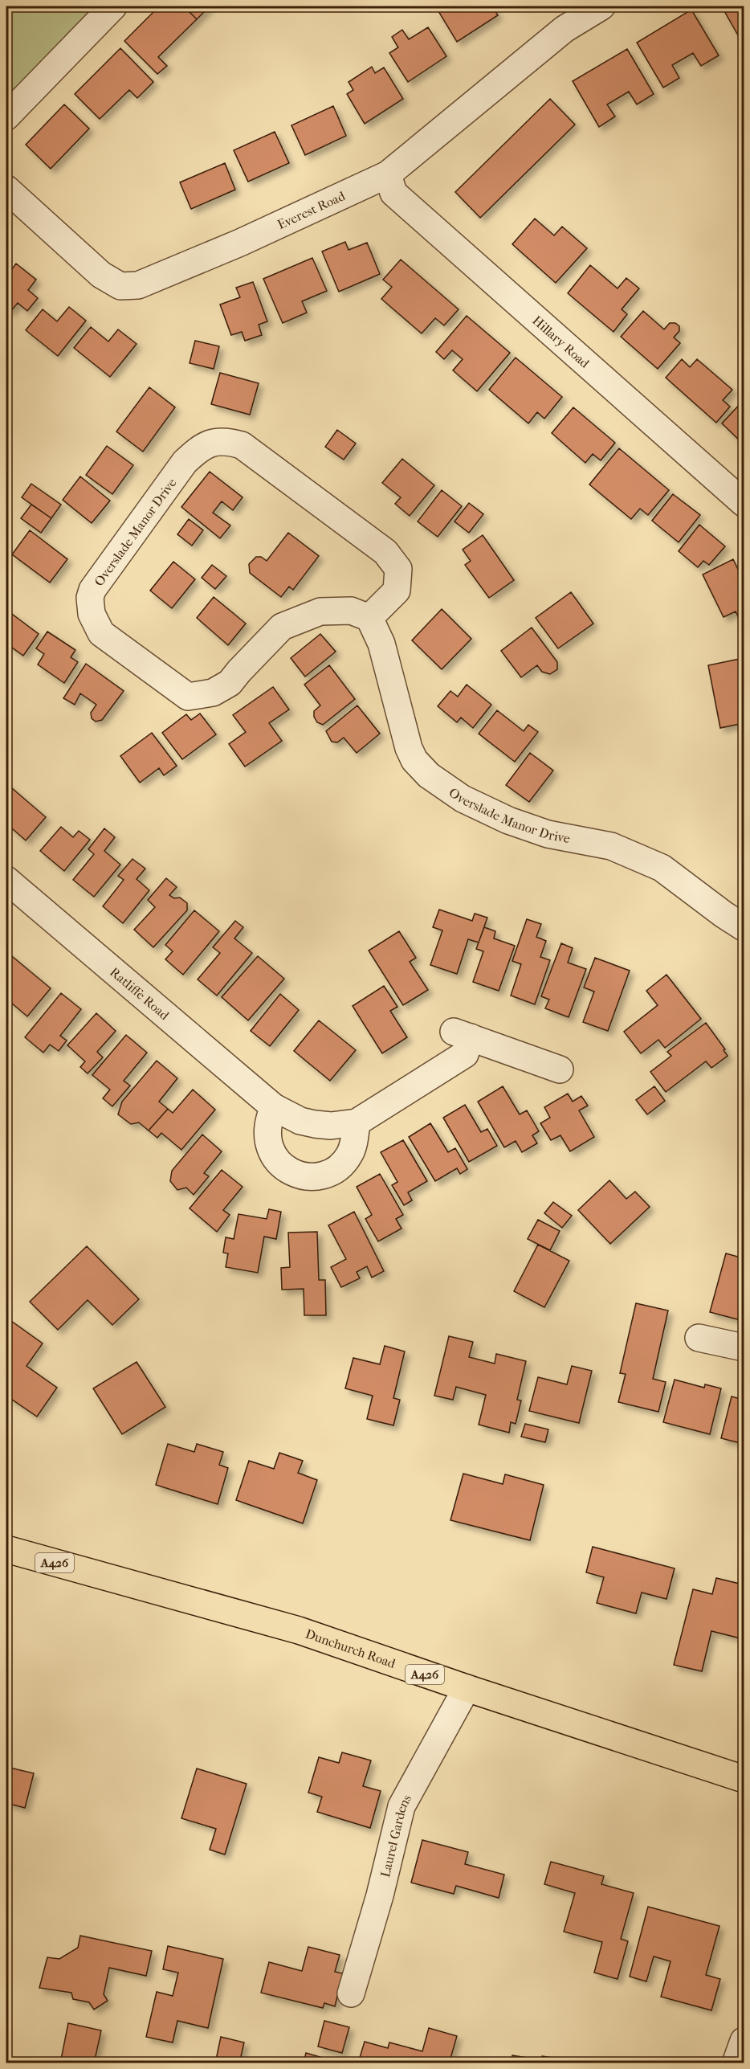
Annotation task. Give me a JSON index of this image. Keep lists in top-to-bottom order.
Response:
{
  "streets": {
    "highway": ["A426", "Dunchurch Road"],
    "street": [
      "Everest Road",
      "Hillary Road",
      "Overslade Manor Drive",
      "Ratliffe Road",
      "Laurel Gardens"
    ]
  },
  "crossings": [
    ["Everest Road", "Hillary Road"],
    ["Dunchurch Road", "Laurel Gardens"]
  ]
}
